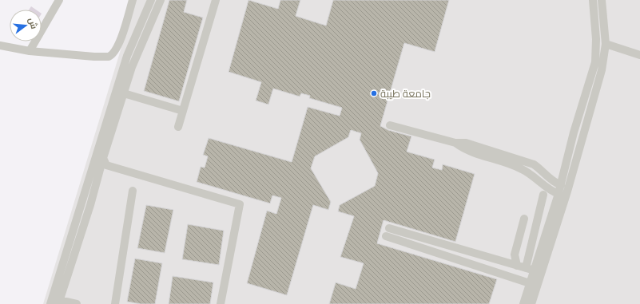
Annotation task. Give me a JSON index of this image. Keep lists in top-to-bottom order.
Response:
{
  "places": ["جامعة طيبة"],
  "north": "right"
}
